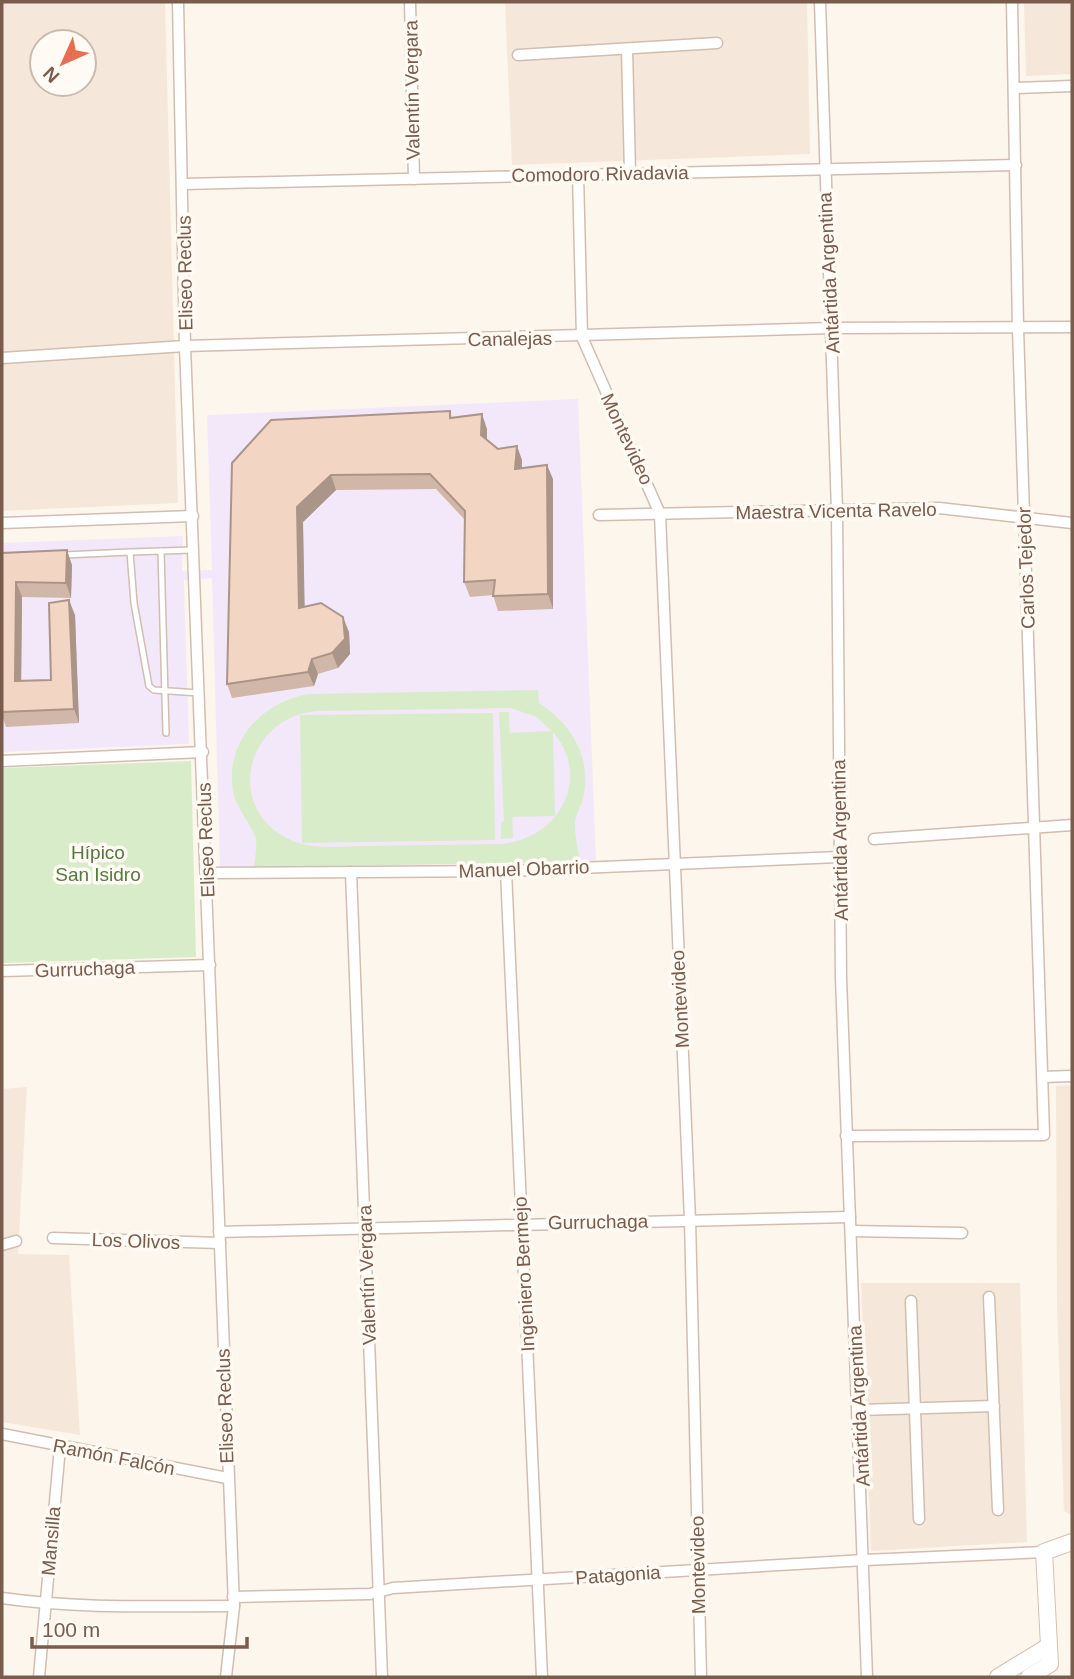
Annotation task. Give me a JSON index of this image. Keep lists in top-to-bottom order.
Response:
{
  "streets": {
    "street": [
      "Valentín Vergara",
      "Comodoro Rivadavia",
      "Eliseo Reclus",
      "Antártida Argentina",
      "Canalejas",
      "Montevideo",
      "Maestra Vicenta Ravelo",
      "Carlos Tejedor",
      "Manuel Obarrio",
      "Gurruchaga",
      "Los Olivos",
      "Ingeniero Bermejo",
      "Ramón Falcón",
      "Mansilla",
      "Patagonia"
    ]
  },
  "crossings": [
    ["Valentín Vergara", "Comodoro Rivadavia"],
    ["Valentín Vergara", "Manuel Obarrio"],
    ["Valentín Vergara", "Gurruchaga"],
    ["Valentín Vergara", "Patagonia"],
    ["Comodoro Rivadavia", "Eliseo Reclus"],
    ["Comodoro Rivadavia", "Antártida Argentina"],
    ["Comodoro Rivadavia", "Carlos Tejedor"],
    ["Eliseo Reclus", "Canalejas"],
    ["Eliseo Reclus", "Manuel Obarrio"],
    ["Eliseo Reclus", "Gurruchaga"],
    ["Eliseo Reclus", "Los Olivos"],
    ["Eliseo Reclus", "Ramón Falcón"],
    ["Eliseo Reclus", "Patagonia"],
    ["Antártida Argentina", "Canalejas"],
    ["Antártida Argentina", "Maestra Vicenta Ravelo"],
    ["Antártida Argentina", "Carlos Tejedor"],
    ["Antártida Argentina", "Manuel Obarrio"],
    ["Antártida Argentina", "Gurruchaga"],
    ["Antártida Argentina", "Patagonia"],
    ["Canalejas", "Montevideo"],
    ["Canalejas", "Carlos Tejedor"],
    ["Montevideo", "Maestra Vicenta Ravelo"],
    ["Montevideo", "Manuel Obarrio"],
    ["Montevideo", "Gurruchaga"],
    ["Montevideo", "Patagonia"],
    ["Maestra Vicenta Ravelo", "Carlos Tejedor"],
    ["Manuel Obarrio", "Ingeniero Bermejo"],
    ["Gurruchaga", "Los Olivos"],
    ["Gurruchaga", "Ingeniero Bermejo"],
    ["Ingeniero Bermejo", "Patagonia"],
    ["Ramón Falcón", "Mansilla"],
    ["Mansilla", "Patagonia"]
  ],
  "parks": ["Hípico San Isidro"],
  "scale_bar": "100 m",
  "north": "bottom left"
}
